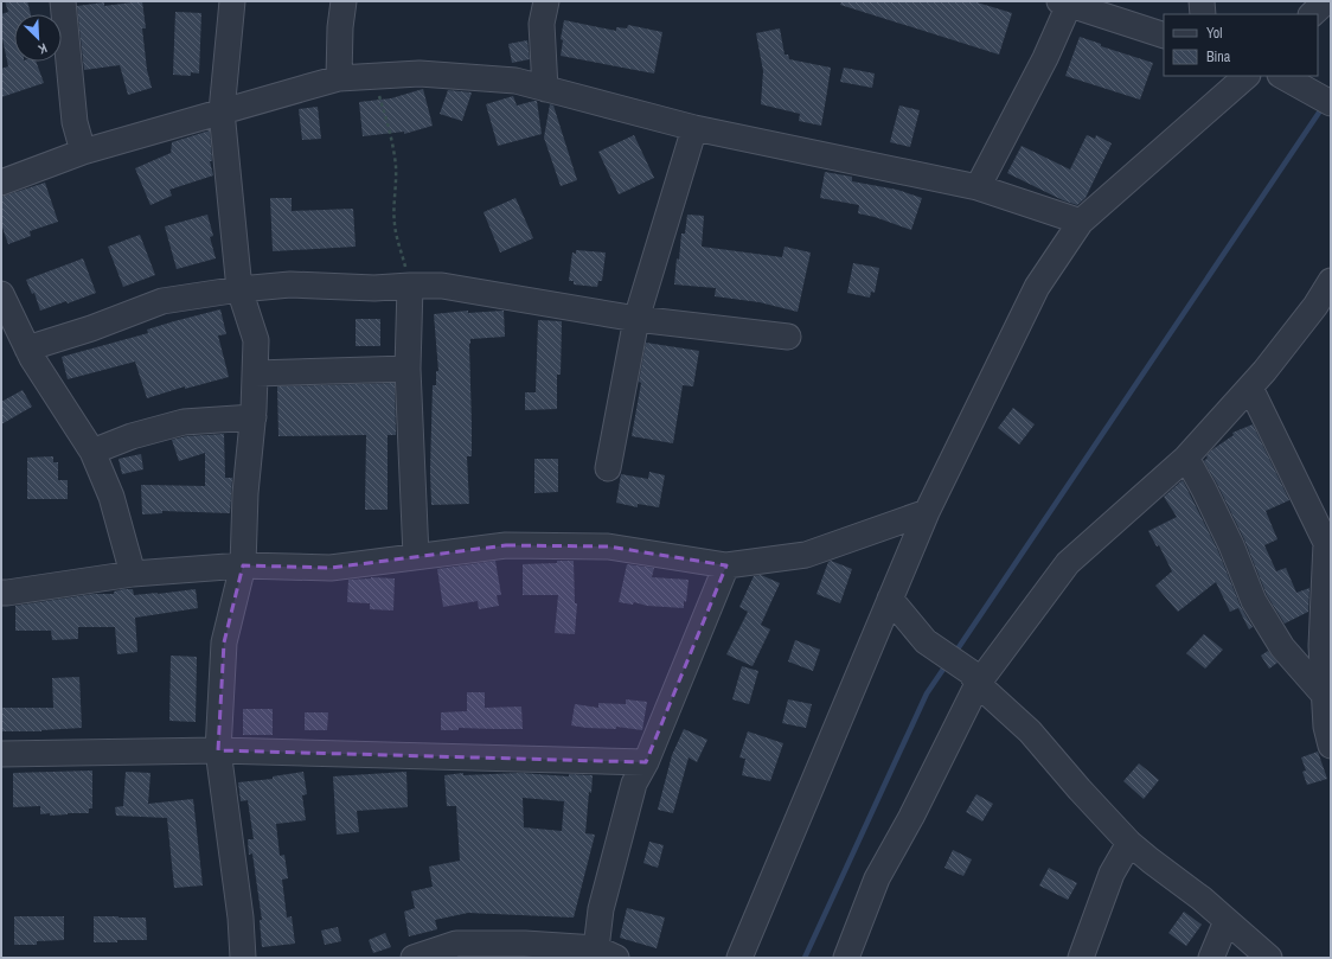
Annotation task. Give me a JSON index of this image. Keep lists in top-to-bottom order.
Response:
{
  "legend": ["Yol", "Bina"],
  "north": "bottom right"
}
